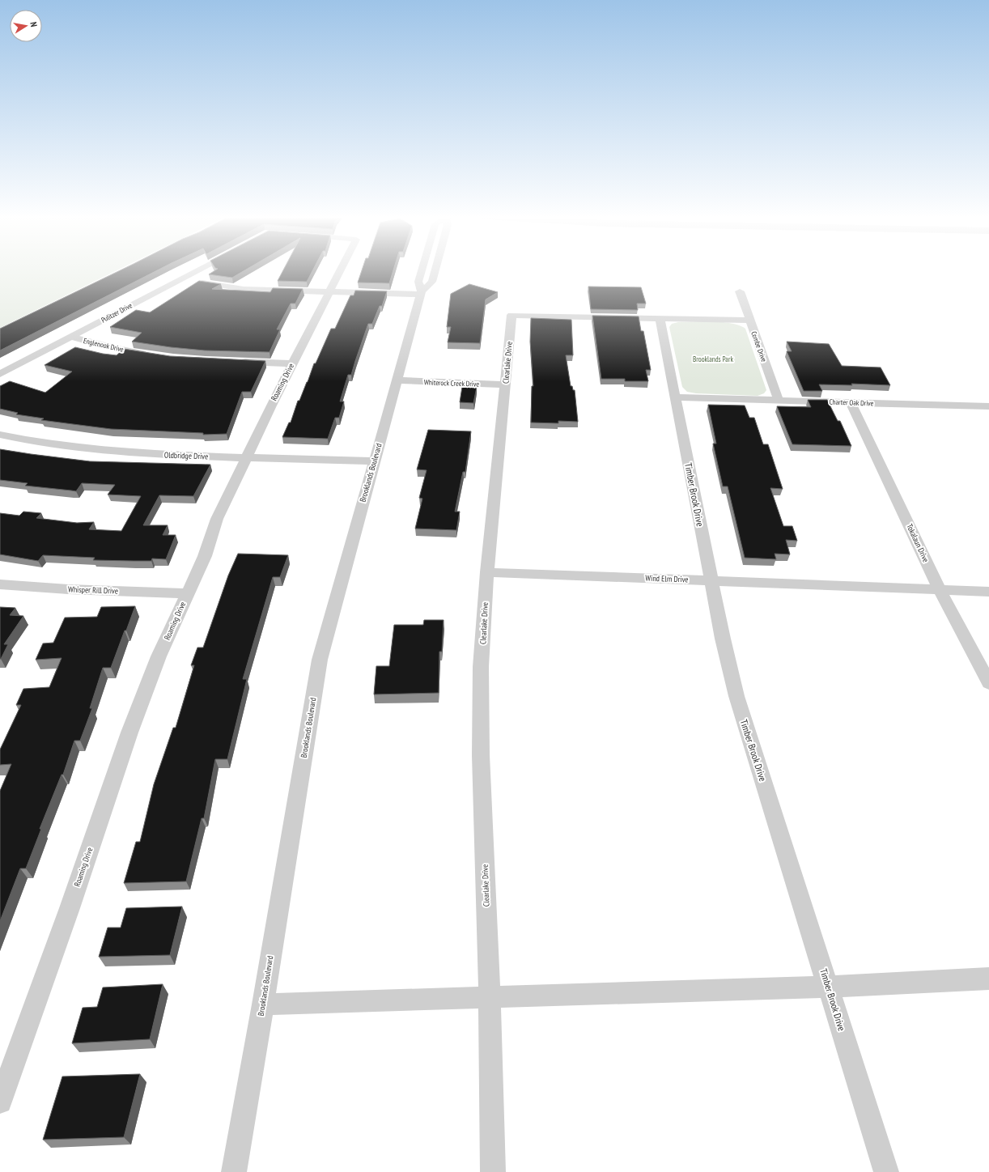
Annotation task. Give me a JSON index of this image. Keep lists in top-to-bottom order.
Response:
{
  "streets": {
    "street": [
      "Pulitzer Drive",
      "Englenook Drive",
      "Combe Drive",
      "Clearlake Drive",
      "Roaming Drive",
      "Whiterock Creek Drive",
      "Charter Oak Drive",
      "Oldbridge Drive",
      "Brooklands Boulevard",
      "Timber Brook Drive",
      "Tokalaun Drive",
      "Wind Elm Drive",
      "Whisper Rill Drive"
    ]
  },
  "crossings": [
    ["Pulitzer Drive", "Englenook Drive"],
    ["Combe Drive", "Clearlake Drive"],
    ["Combe Drive", "Charter Oak Drive"],
    ["Clearlake Drive", "Whiterock Creek Drive"],
    ["Clearlake Drive", "Timber Brook Drive"],
    ["Clearlake Drive", "Wind Elm Drive"],
    ["Roaming Drive", "Oldbridge Drive"],
    ["Roaming Drive", "Whisper Rill Drive"],
    ["Whiterock Creek Drive", "Brooklands Boulevard"],
    ["Charter Oak Drive", "Timber Brook Drive"],
    ["Charter Oak Drive", "Tokalaun Drive"],
    ["Oldbridge Drive", "Brooklands Boulevard"],
    ["Timber Brook Drive", "Wind Elm Drive"],
    ["Tokalaun Drive", "Wind Elm Drive"]
  ],
  "parks": ["Brooklands Park"],
  "north": "right"
}
